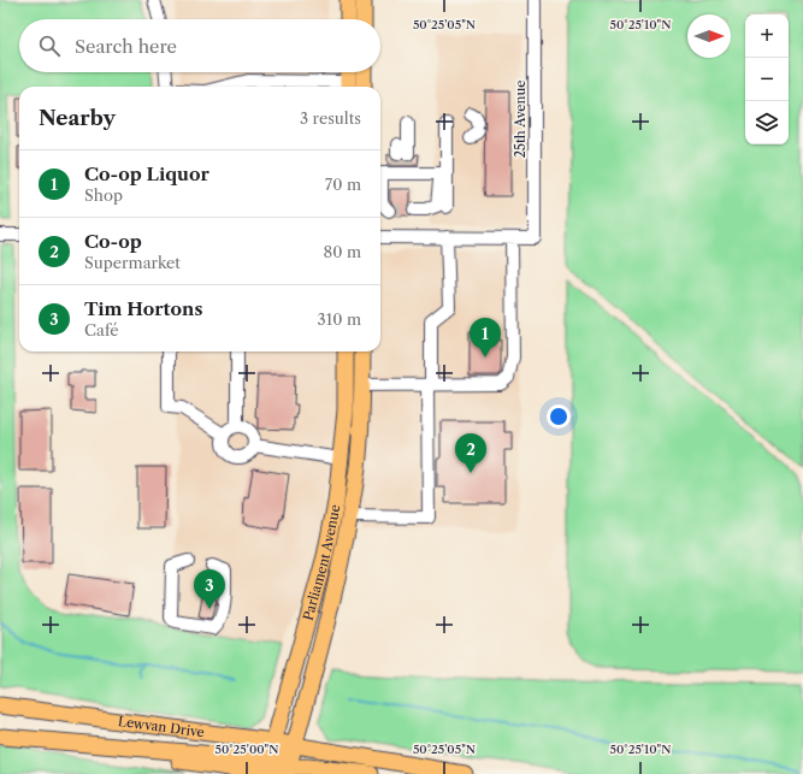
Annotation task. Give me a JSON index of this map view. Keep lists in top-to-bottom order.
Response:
{
  "streets": {
    "main road": ["Parliament Avenue", "Lewvan Drive"],
    "street": ["25th Avenue"]
  },
  "crossings": [
    ["Parliament Avenue", "Lewvan Drive"]
  ],
  "north": "right",
  "page": {
    "map_buttons": ["+", "−"],
    "search": "Search here",
    "heading": ["Nearby", "3 results"],
    "list": [
      {
        "mark": "1",
        "name": "Co-op Liquor",
        "note": "Shop",
        "value": "70 m"
      },
      {
        "mark": "2",
        "name": "Co-op",
        "note": "Supermarket",
        "value": "80 m"
      },
      {
        "mark": "3",
        "name": "Tim Hortons",
        "note": "Café",
        "value": "310 m"
      }
    ],
    "pins": ["1", "2", "3"]
  },
  "coordinates": ["50°25'05\"N", "50°25'10\"N", "50°25'00\"N"]
}
